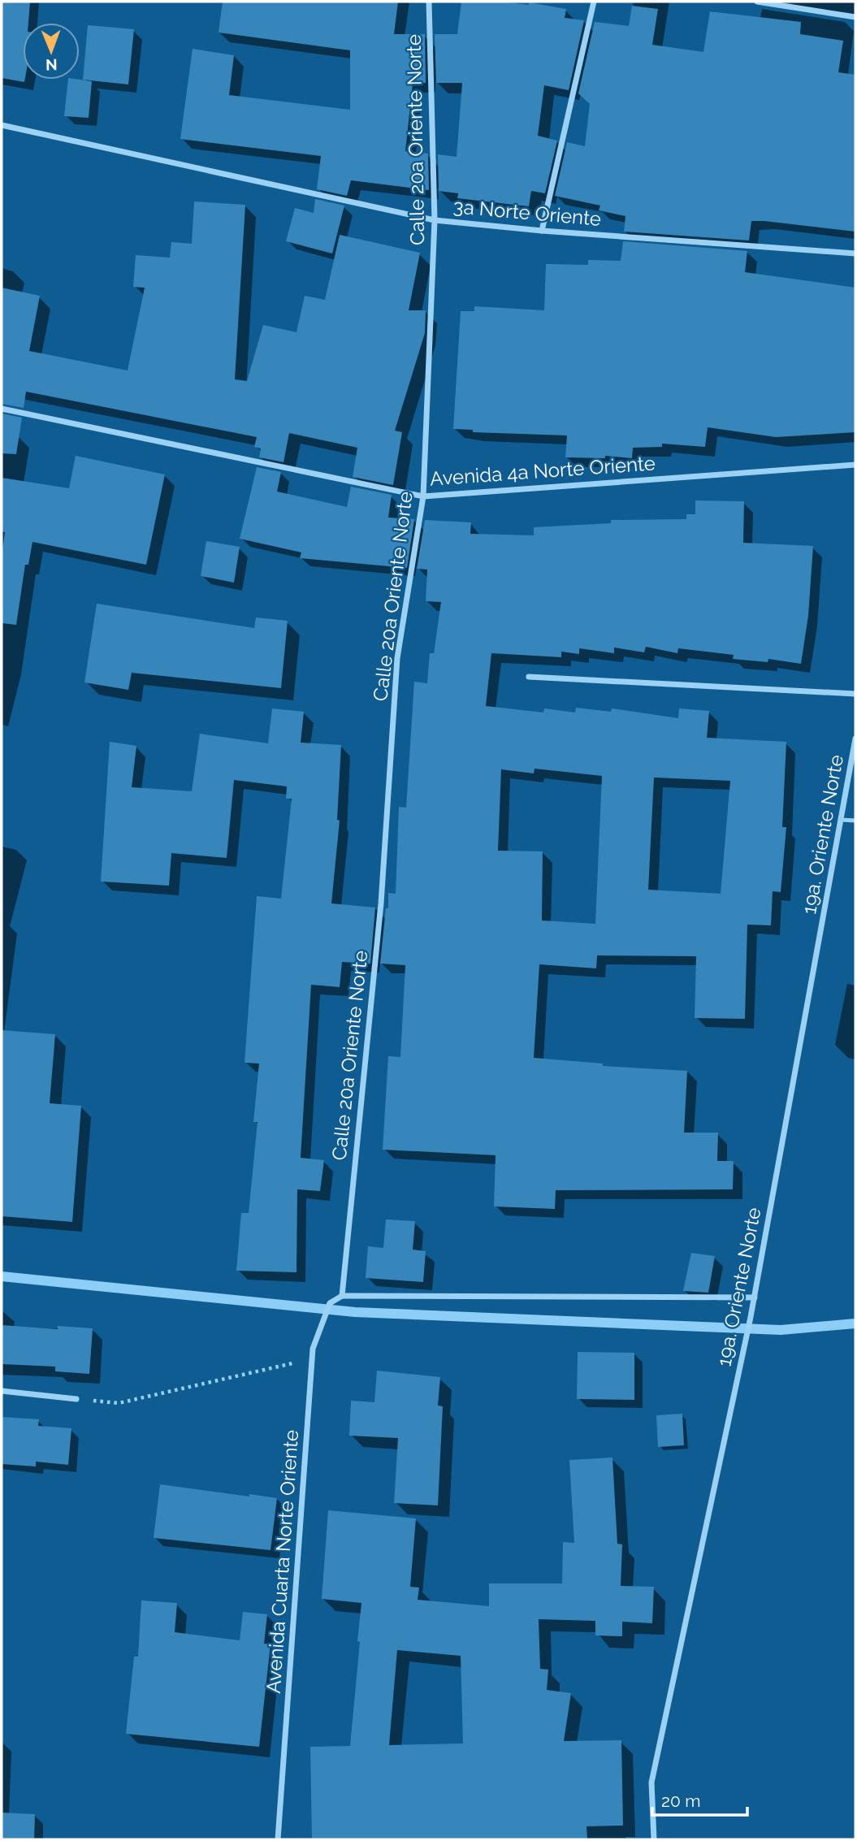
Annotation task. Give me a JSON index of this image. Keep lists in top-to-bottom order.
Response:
{
  "streets": {
    "street": [
      "Calle 20a Oriente Norte",
      "3a Norte Oriente",
      "Avenida 4a Norte Oriente",
      "19a. Oriente Norte",
      "Avenida Cuarta Norte Oriente"
    ]
  },
  "crossings": [
    ["Calle 20a Oriente Norte", "3a Norte Oriente"],
    ["Calle 20a Oriente Norte", "Avenida 4a Norte Oriente"],
    ["Calle 20a Oriente Norte", "Avenida Cuarta Norte Oriente"]
  ],
  "scale_bar": "20 m",
  "north": "bottom"
}
